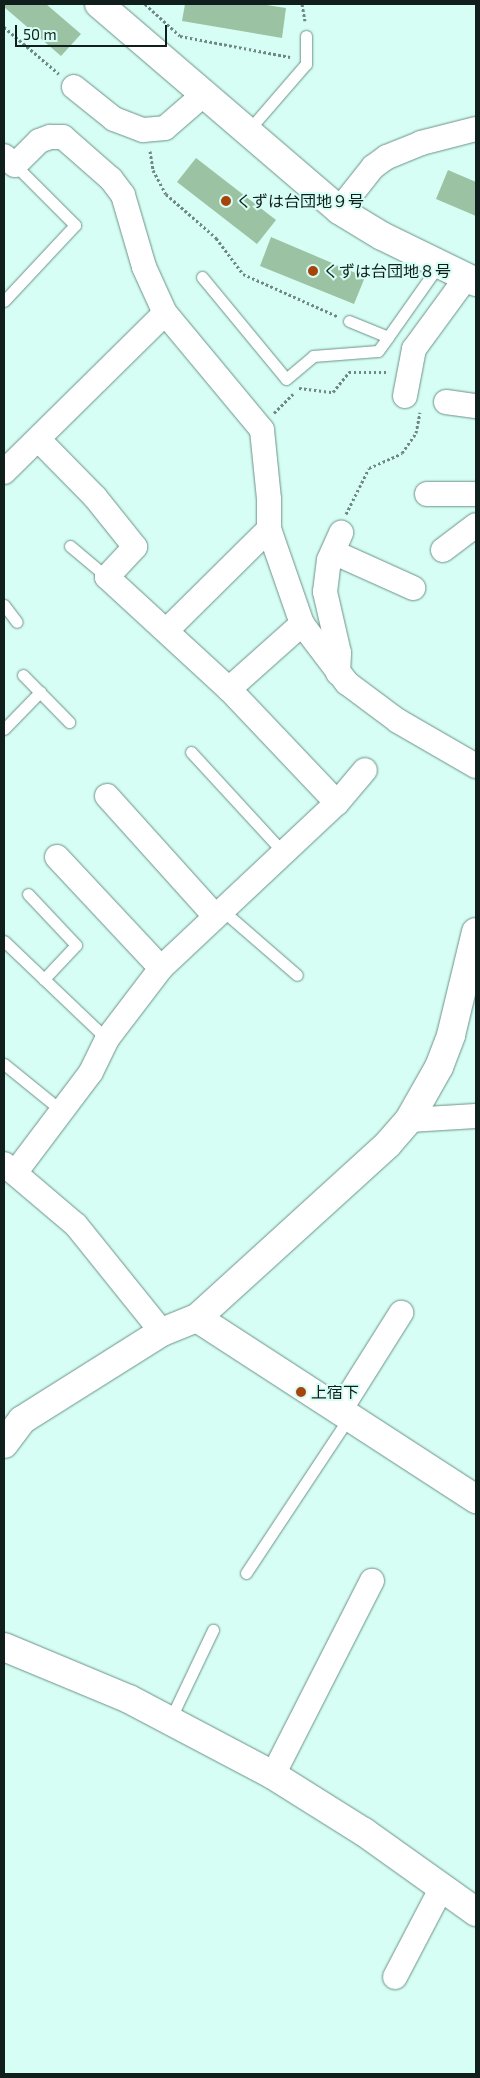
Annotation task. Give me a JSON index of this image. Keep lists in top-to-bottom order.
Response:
{
  "places": ["くずは台団地９号", "くずは台団地８号", "上宿下"],
  "scale_bar": "50 m"
}
